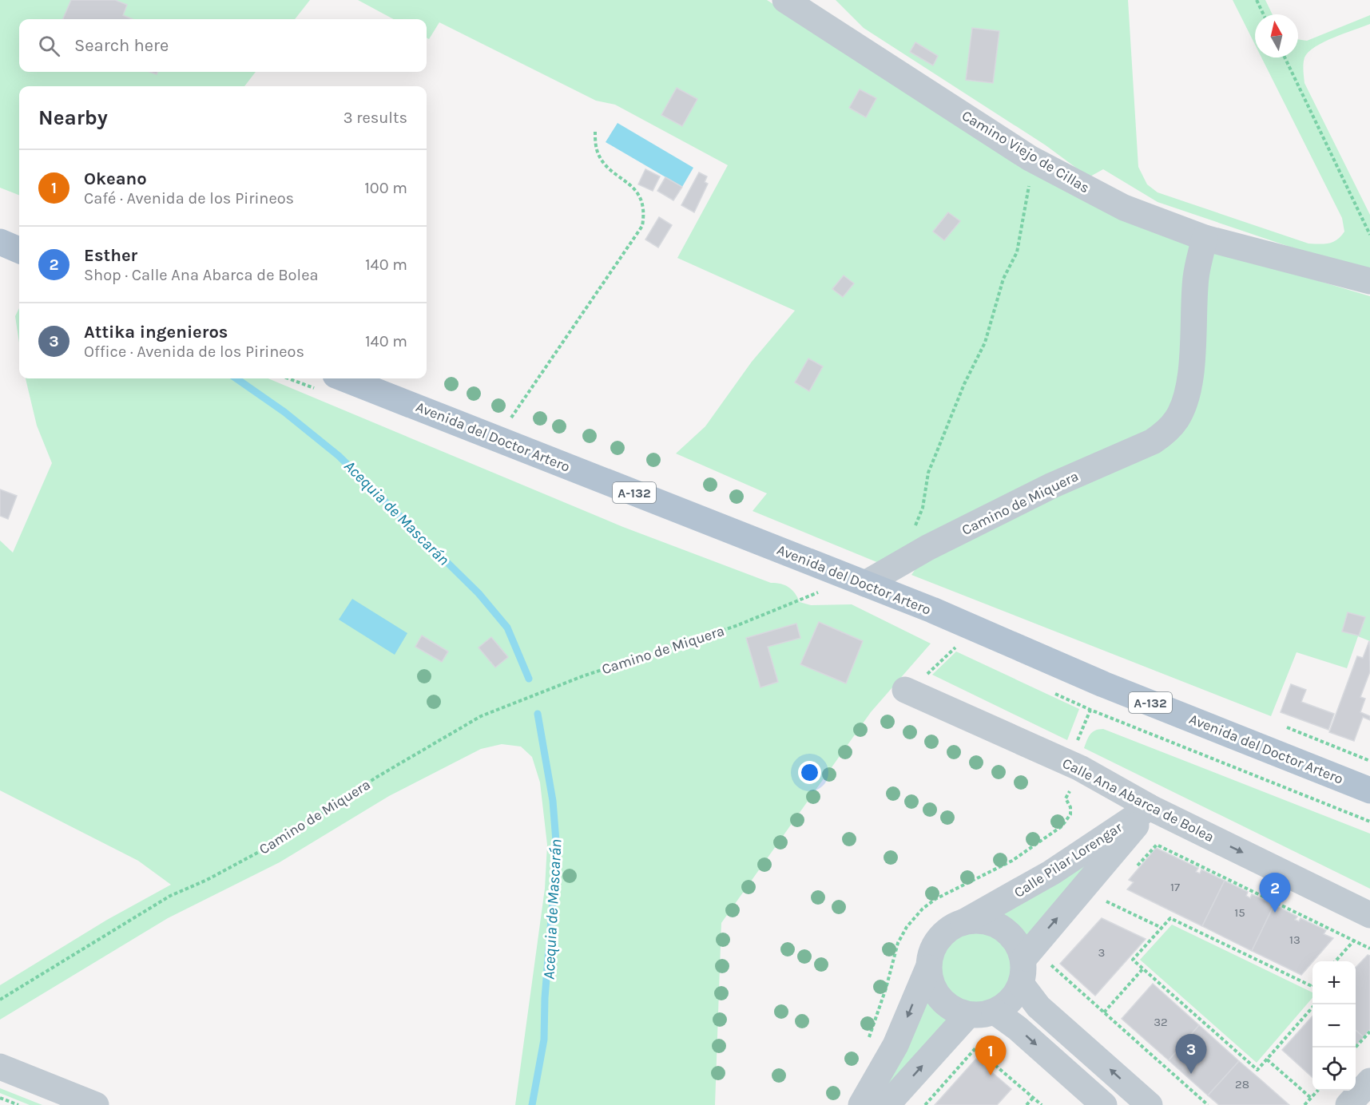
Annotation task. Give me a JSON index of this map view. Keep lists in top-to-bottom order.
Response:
{
  "streets": {
    "main road": ["Avenida del Doctor Artero", "A-132"],
    "street": [
      "Camino Viejo de Cillas",
      "Camino de Miquera",
      "Calle Ana Abarca de Bolea",
      "Calle Pilar Lorengar"
    ]
  },
  "crossings": [
    ["Camino Viejo de Cillas", "Camino de Miquera"],
    ["Avenida del Doctor Artero", "Camino de Miquera"],
    ["Calle Ana Abarca de Bolea", "Calle Pilar Lorengar"]
  ],
  "one_way": ["Calle Ana Abarca de Bolea"],
  "water": ["Acequia de Mascarán"],
  "house_numbers": [
    "17",
    "15",
    "13",
    "3",
    "32",
    "28"
  ],
  "north": "top",
  "page": {
    "search": "Search here",
    "heading": ["Nearby", "3 results"],
    "list": [
      {
        "mark": "1",
        "name": "Okeano",
        "note": "Café · Avenida de los Pirineos",
        "value": "100 m"
      },
      {
        "mark": "2",
        "name": "Esther",
        "note": "Shop · Calle Ana Abarca de Bolea",
        "value": "140 m"
      },
      {
        "mark": "3",
        "name": "Attika ingenieros",
        "note": "Office · Avenida de los Pirineos",
        "value": "140 m"
      }
    ],
    "pins": ["2", "3", "1"],
    "map_buttons": ["+", "−"]
  }
}
